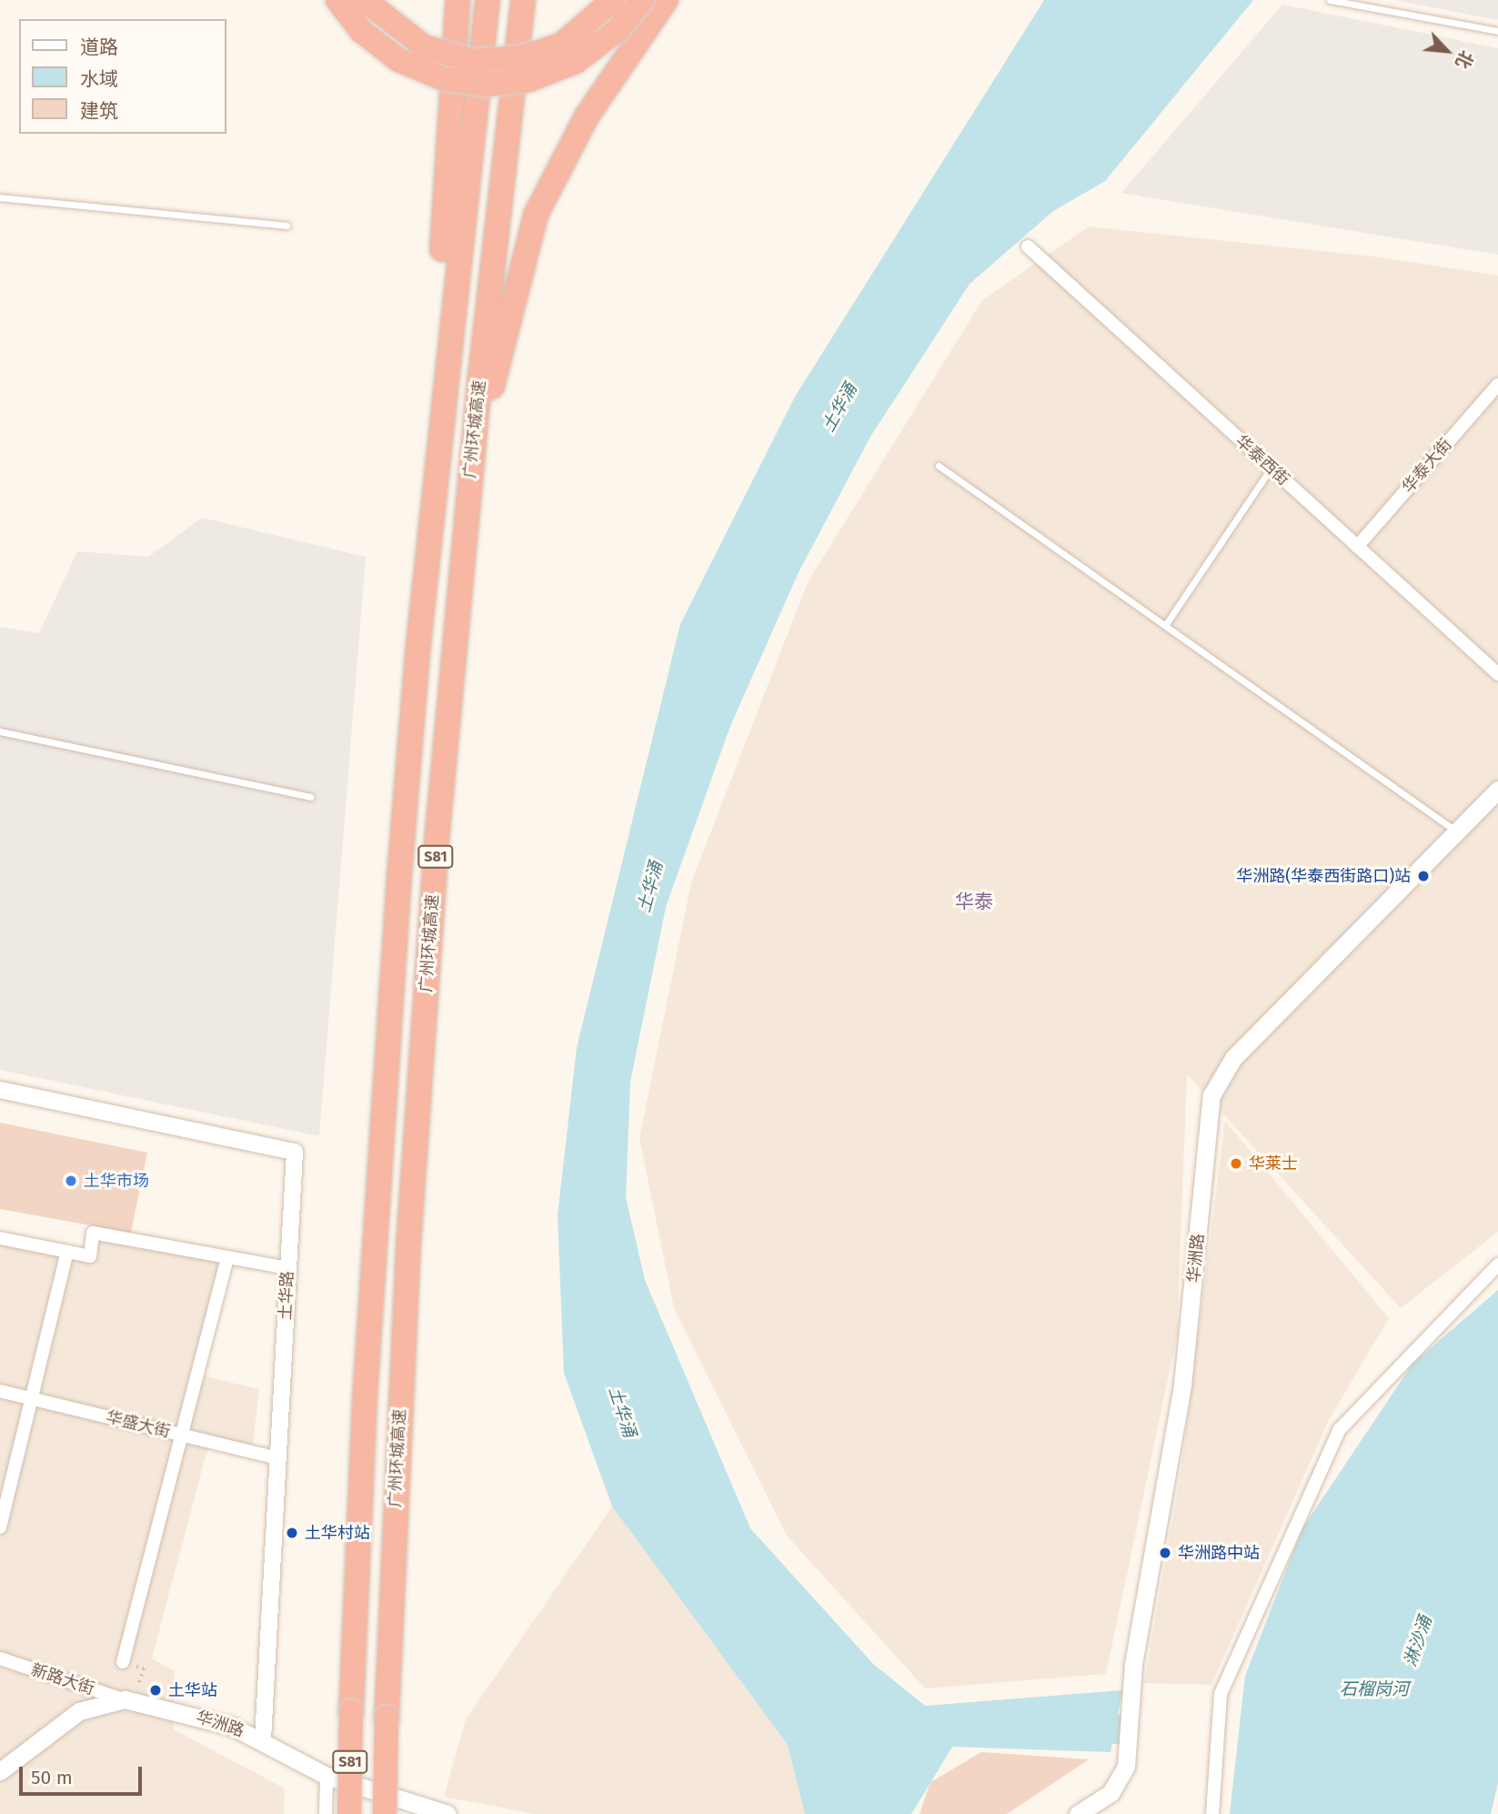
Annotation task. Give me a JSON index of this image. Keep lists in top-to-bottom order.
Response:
{
  "streets": {
    "highway": ["广州环城高速", "S81"],
    "main road": ["华洲路"],
    "street": [
      "华泰西街",
      "华泰大街",
      "土华路",
      "华盛大街",
      "新路大街"
    ]
  },
  "crossings": [
    ["华泰西街", "华泰大街"],
    ["华洲路", "土华路"],
    ["华洲路", "新路大街"],
    ["土华路", "华盛大街"]
  ],
  "districts": ["华泰"],
  "water": ["土华涌", "淋沙涌", "石榴岗河"],
  "places": [
    "华洲路(华泰西街路口)站",
    "华莱士",
    "土华市场",
    "土华村站",
    "华洲路中站",
    "土华站"
  ],
  "legend": ["道路", "水域", "建筑"],
  "scale_bar": "50 m",
  "north": "bottom right"
}
